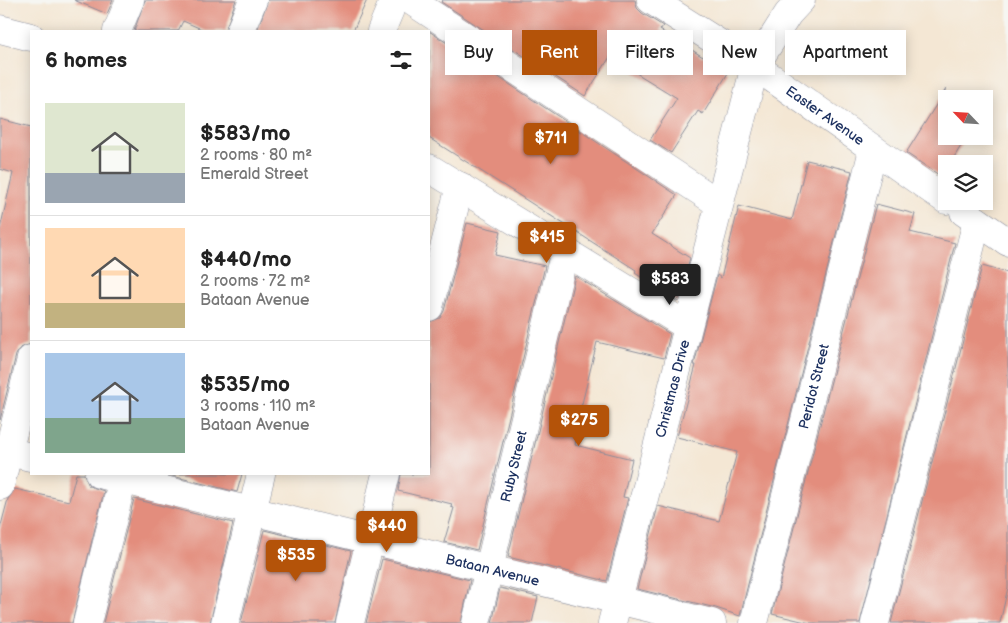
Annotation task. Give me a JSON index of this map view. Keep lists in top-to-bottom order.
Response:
{
  "streets": {
    "street": [
      "Easter Avenue",
      "Peridot Street",
      "Christmas Drive",
      "Ruby Street",
      "Bataan Avenue"
    ]
  },
  "crossings": [
    ["Easter Avenue", "Peridot Street"],
    ["Christmas Drive", "Bataan Avenue"],
    ["Ruby Street", "Bataan Avenue"]
  ],
  "north": "top left",
  "page": {
    "chip": [
      "Buy",
      "Rent",
      "Filters",
      "New",
      "Apartment"
    ],
    "heading": "6 homes",
    "list": [
      {
        "name": "$583/mo",
        "note": "2 rooms · 80 m² · Emerald Street"
      },
      {
        "name": "$440/mo",
        "note": "2 rooms · 72 m² · Bataan Avenue"
      },
      {
        "name": "$535/mo",
        "note": "3 rooms · 110 m² · Bataan Avenue"
      }
    ],
    "price": [
      "$711",
      "$415",
      "$583",
      "$275",
      "$440",
      "$535"
    ]
  }
}
